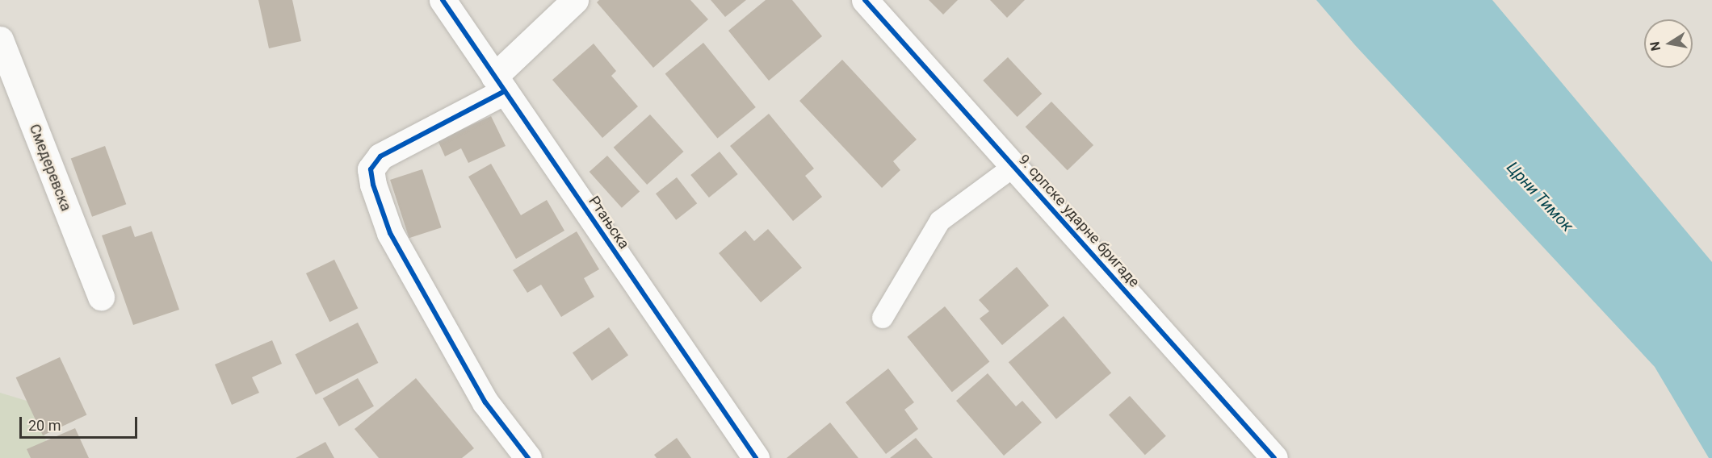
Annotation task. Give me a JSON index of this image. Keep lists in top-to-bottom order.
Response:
{
  "streets": {
    "street": ["Смедеревска", "9. српске ударне бригаде", "Ртањска"]
  },
  "water": ["Црни Тимок"],
  "scale_bar": "20 m",
  "north": "left"
}
